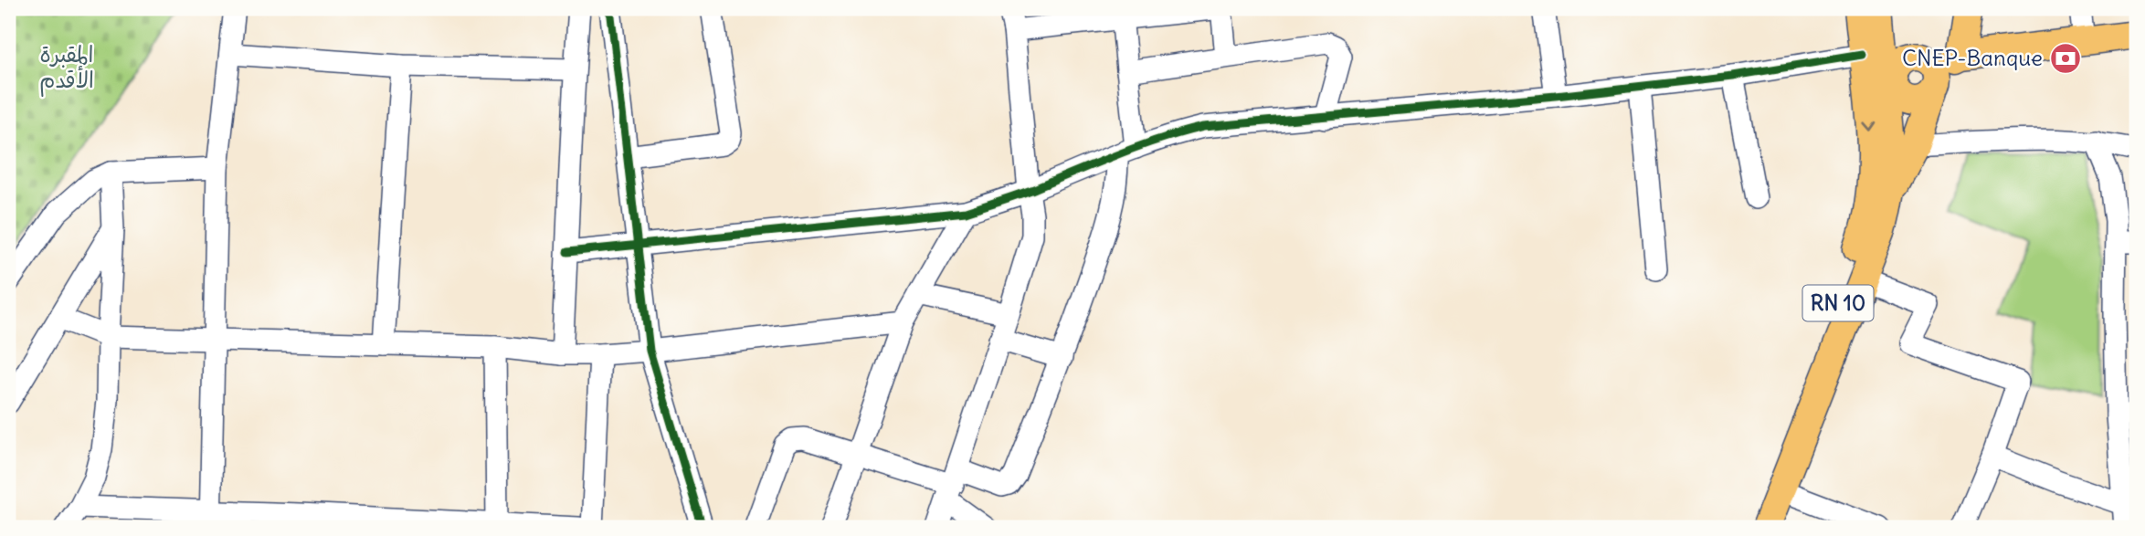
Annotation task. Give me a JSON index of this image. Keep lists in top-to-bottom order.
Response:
{
  "streets": {
    "main road": ["RN 10"]
  },
  "parks": ["المقبرة الأقدم"],
  "places": {
    "bank": ["CNEP-Banque"]
  }
}
